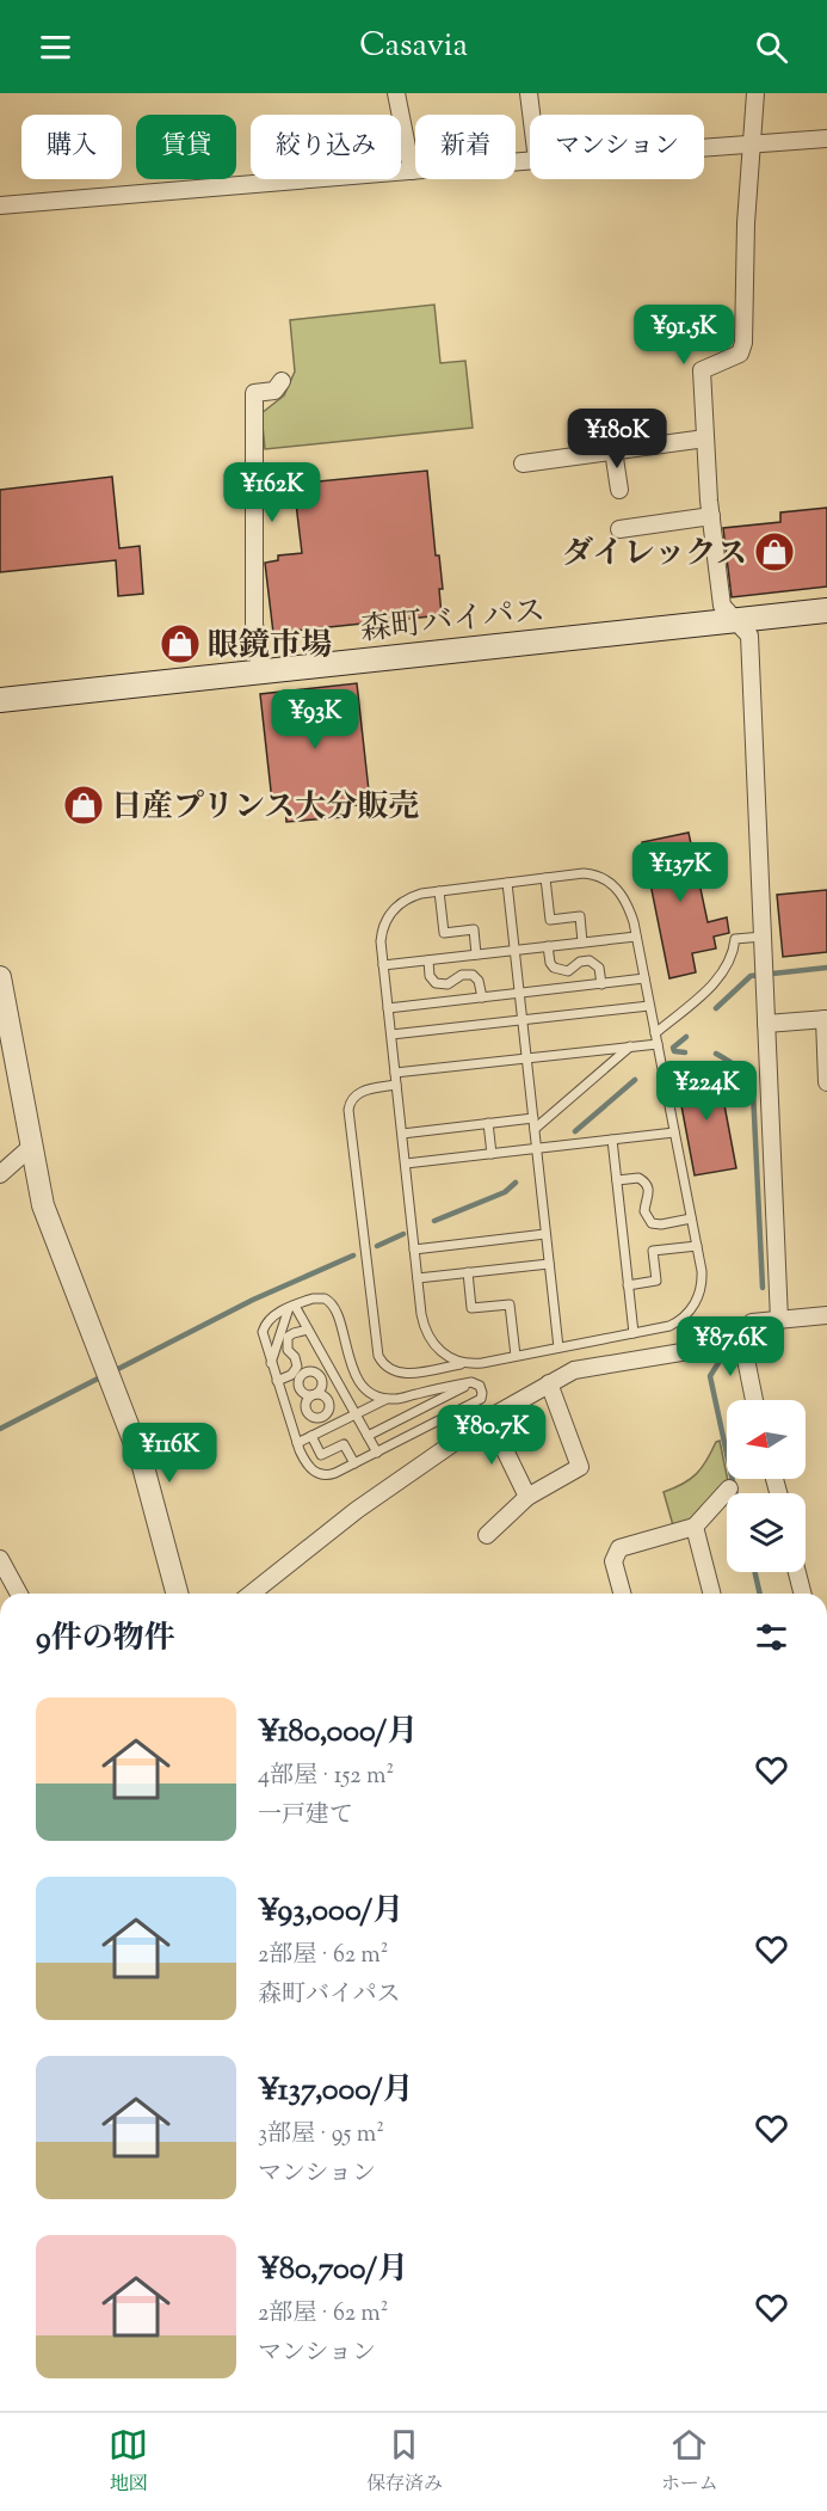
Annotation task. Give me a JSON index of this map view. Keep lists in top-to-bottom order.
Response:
{
  "streets": {
    "main road": ["森町バイパス"]
  },
  "places": {
    "shop": ["ダイレックス", "眼鏡市場", "日産プリンス大分販売"]
  },
  "north": "left",
  "page": {
    "header": "Casavia",
    "chip": [
      "購入",
      "賃貸",
      "絞り込み",
      "新着",
      "マンション"
    ],
    "price": [
      "¥91.5K",
      "¥180K",
      "¥162K",
      "¥93K",
      "¥137K",
      "¥224K",
      "¥87.6K",
      "¥80.7K",
      "¥116K"
    ],
    "heading": "9件の物件",
    "list": [
      {
        "name": "¥180,000/月",
        "note": "4部屋 · 152 m² · 一戸建て"
      },
      {
        "name": "¥93,000/月",
        "note": "2部屋 · 62 m² · 森町バイパス"
      },
      {
        "name": "¥137,000/月",
        "note": "3部屋 · 95 m² · マンション"
      },
      {
        "name": "¥80,700/月",
        "note": "2部屋 · 62 m² · マンション"
      }
    ],
    "tabs": ["地図", "保存済み", "ホーム"]
  }
}
